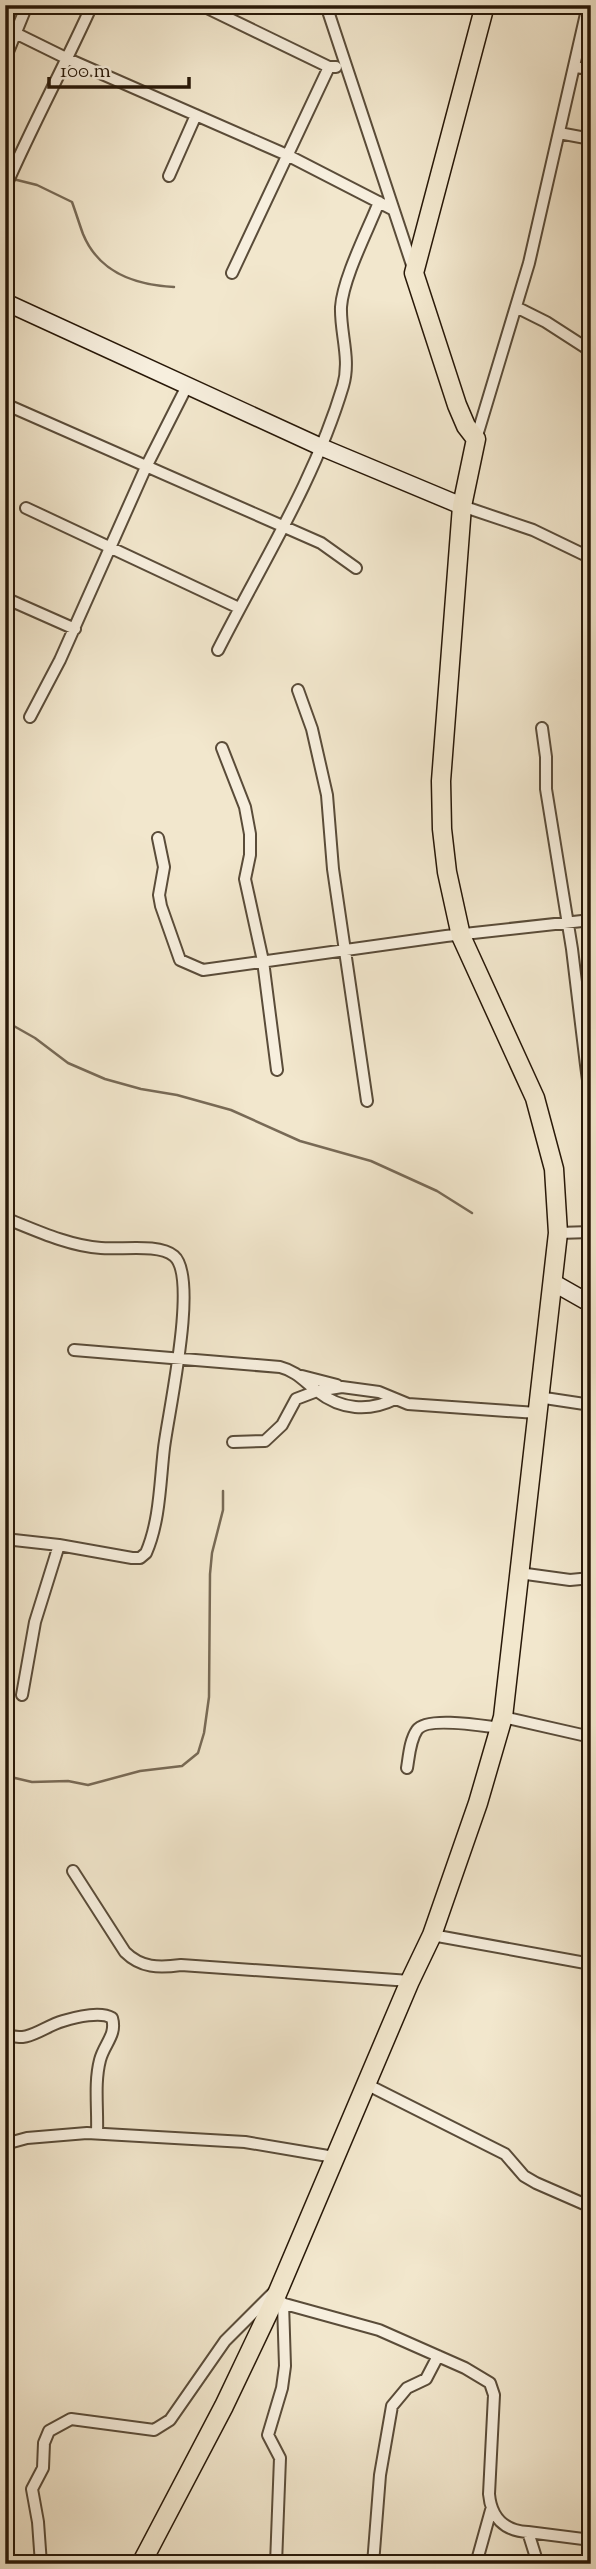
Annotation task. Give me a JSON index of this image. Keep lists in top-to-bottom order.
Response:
{
  "scale_bar": "100 m"
}
